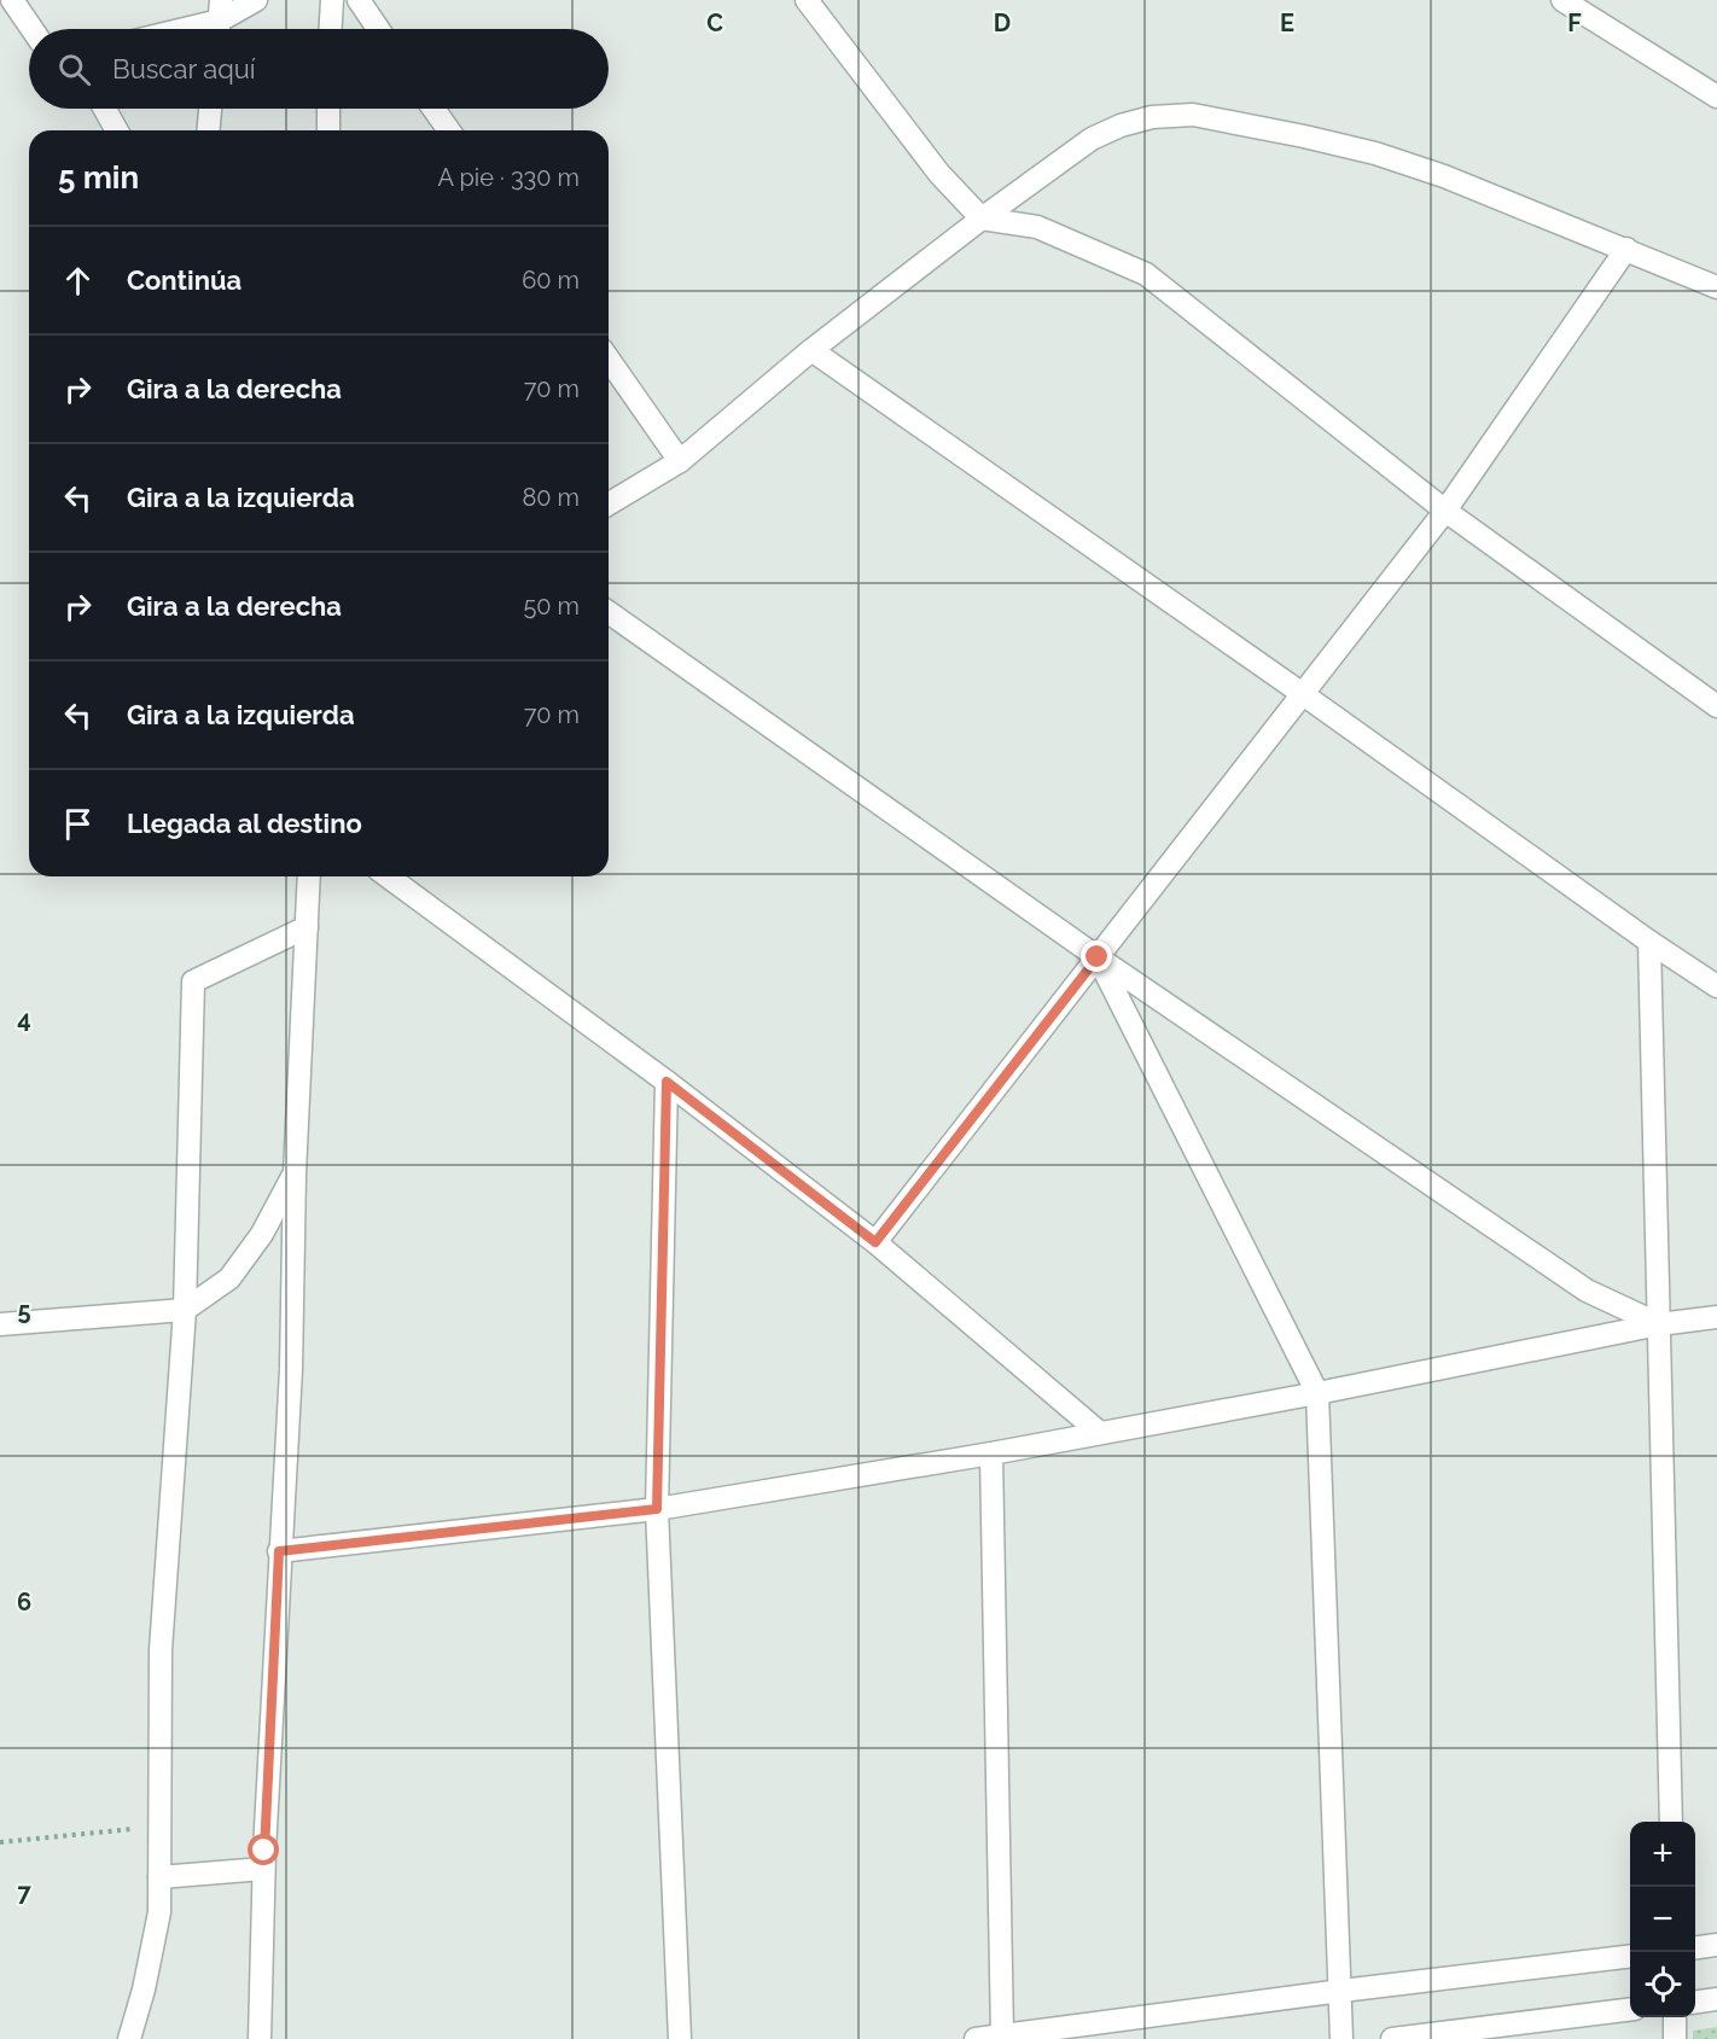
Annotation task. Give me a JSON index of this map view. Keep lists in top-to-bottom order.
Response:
{
  "page": {
    "search": "Buscar aquí",
    "heading": ["5 min", "A pie · 330 m"],
    "list": [
      ["Continúa", "60 m"],
      ["Gira a la derecha", "70 m"],
      ["Gira a la izquierda", "80 m"],
      ["Gira a la derecha", "50 m"],
      ["Gira a la izquierda", "70 m"],
      "Llegada al destino"
    ],
    "map_buttons": ["+", "−"]
  },
  "grid": {
    "columns": [
      "C",
      "D",
      "E",
      "F"
    ],
    "rows": [
      "4",
      "5",
      "6",
      "7"
    ]
  }
}
